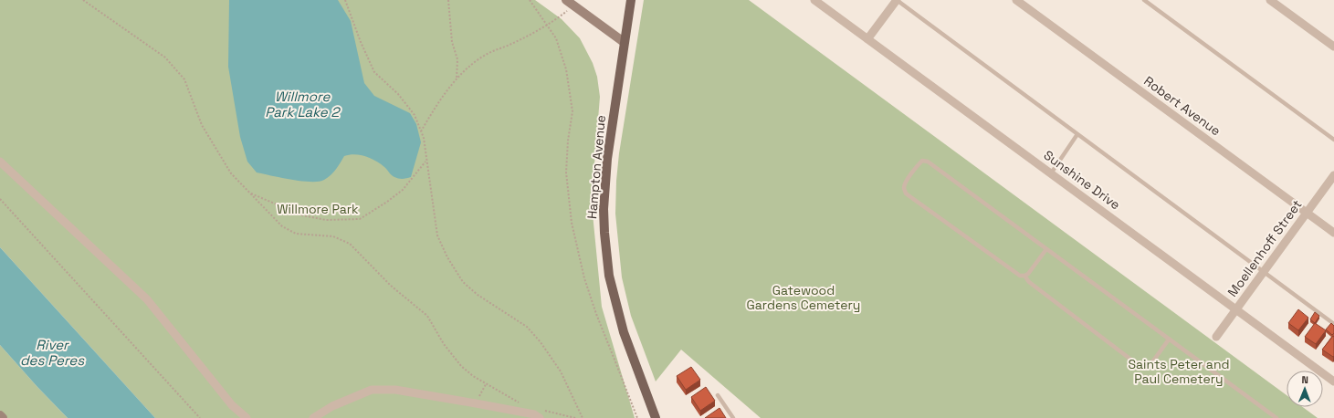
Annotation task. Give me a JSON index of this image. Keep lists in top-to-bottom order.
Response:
{
  "streets": {
    "main road": ["Hampton Avenue"],
    "street": ["Robert Avenue", "Sunshine Drive", "Moellenhoff Street"]
  },
  "crossings": [
    ["Robert Avenue", "Moellenhoff Street"],
    ["Sunshine Drive", "Moellenhoff Street"]
  ],
  "water": ["Willmore Park Lake 2", "River des Peres"],
  "parks": ["Willmore Park", "Gatewood Gardens Cemetery", "Saints Peter and Paul Cemetery"],
  "north": "top"
}
